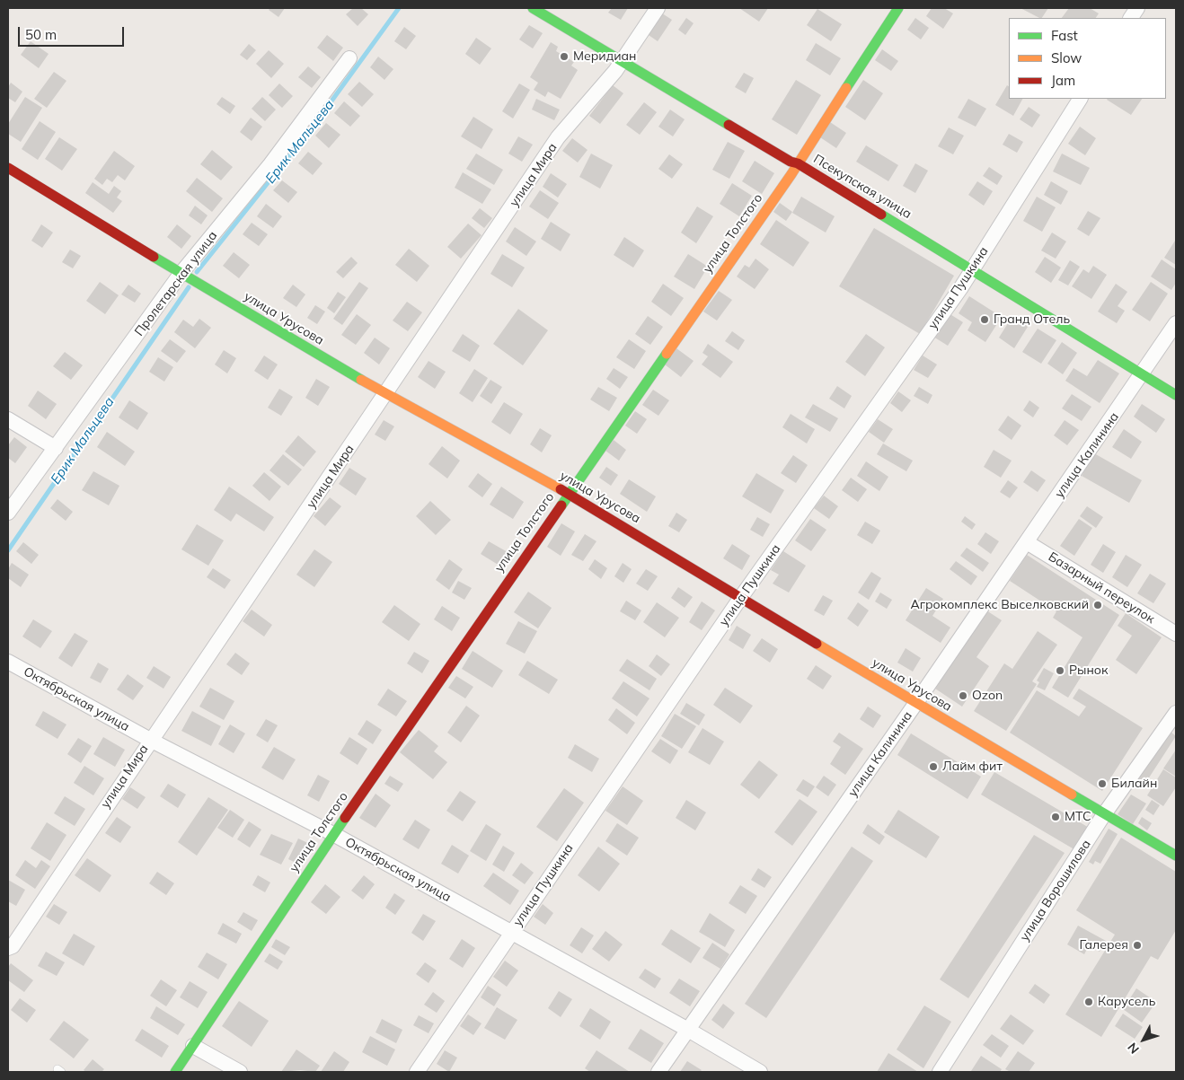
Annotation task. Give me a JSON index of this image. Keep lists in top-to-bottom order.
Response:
{
  "streets": {
    "street": [
      "улица Мира",
      "Псекупская улица",
      "улица Толстого",
      "Пролетарская улица",
      "улица Пушкина",
      "улица Урусова",
      "улица Калинина",
      "Базарный переулок",
      "Октябрьская улица",
      "улица Ворошилова"
    ]
  },
  "crossings": [
    ["улица Мира", "Псекупская улица"],
    ["улица Мира", "улица Урусова"],
    ["улица Мира", "Октябрьская улица"],
    ["Псекупская улица", "улица Толстого"],
    ["Псекупская улица", "улица Пушкина"],
    ["Псекупская улица", "улица Калинина"],
    ["улица Толстого", "улица Урусова"],
    ["улица Толстого", "Октябрьская улица"],
    ["Пролетарская улица", "улица Урусова"],
    ["улица Пушкина", "улица Урусова"],
    ["улица Пушкина", "Октябрьская улица"],
    ["улица Урусова", "улица Калинина"],
    ["улица Урусова", "улица Ворошилова"],
    ["улица Калинина", "Базарный переулок"],
    ["улица Калинина", "Октябрьская улица"]
  ],
  "water": ["Ерик Мальцева"],
  "places": [
    "Меридиан",
    "Гранд Отель",
    "Агрокомплекс Выселковский",
    "Рынок",
    "Ozon",
    "Лайм фит",
    "Билайн",
    "МТС",
    "Галерея",
    "Карусель"
  ],
  "legend": ["Fast", "Slow", "Jam"],
  "scale_bar": "50 m",
  "north": "bottom left"
}
